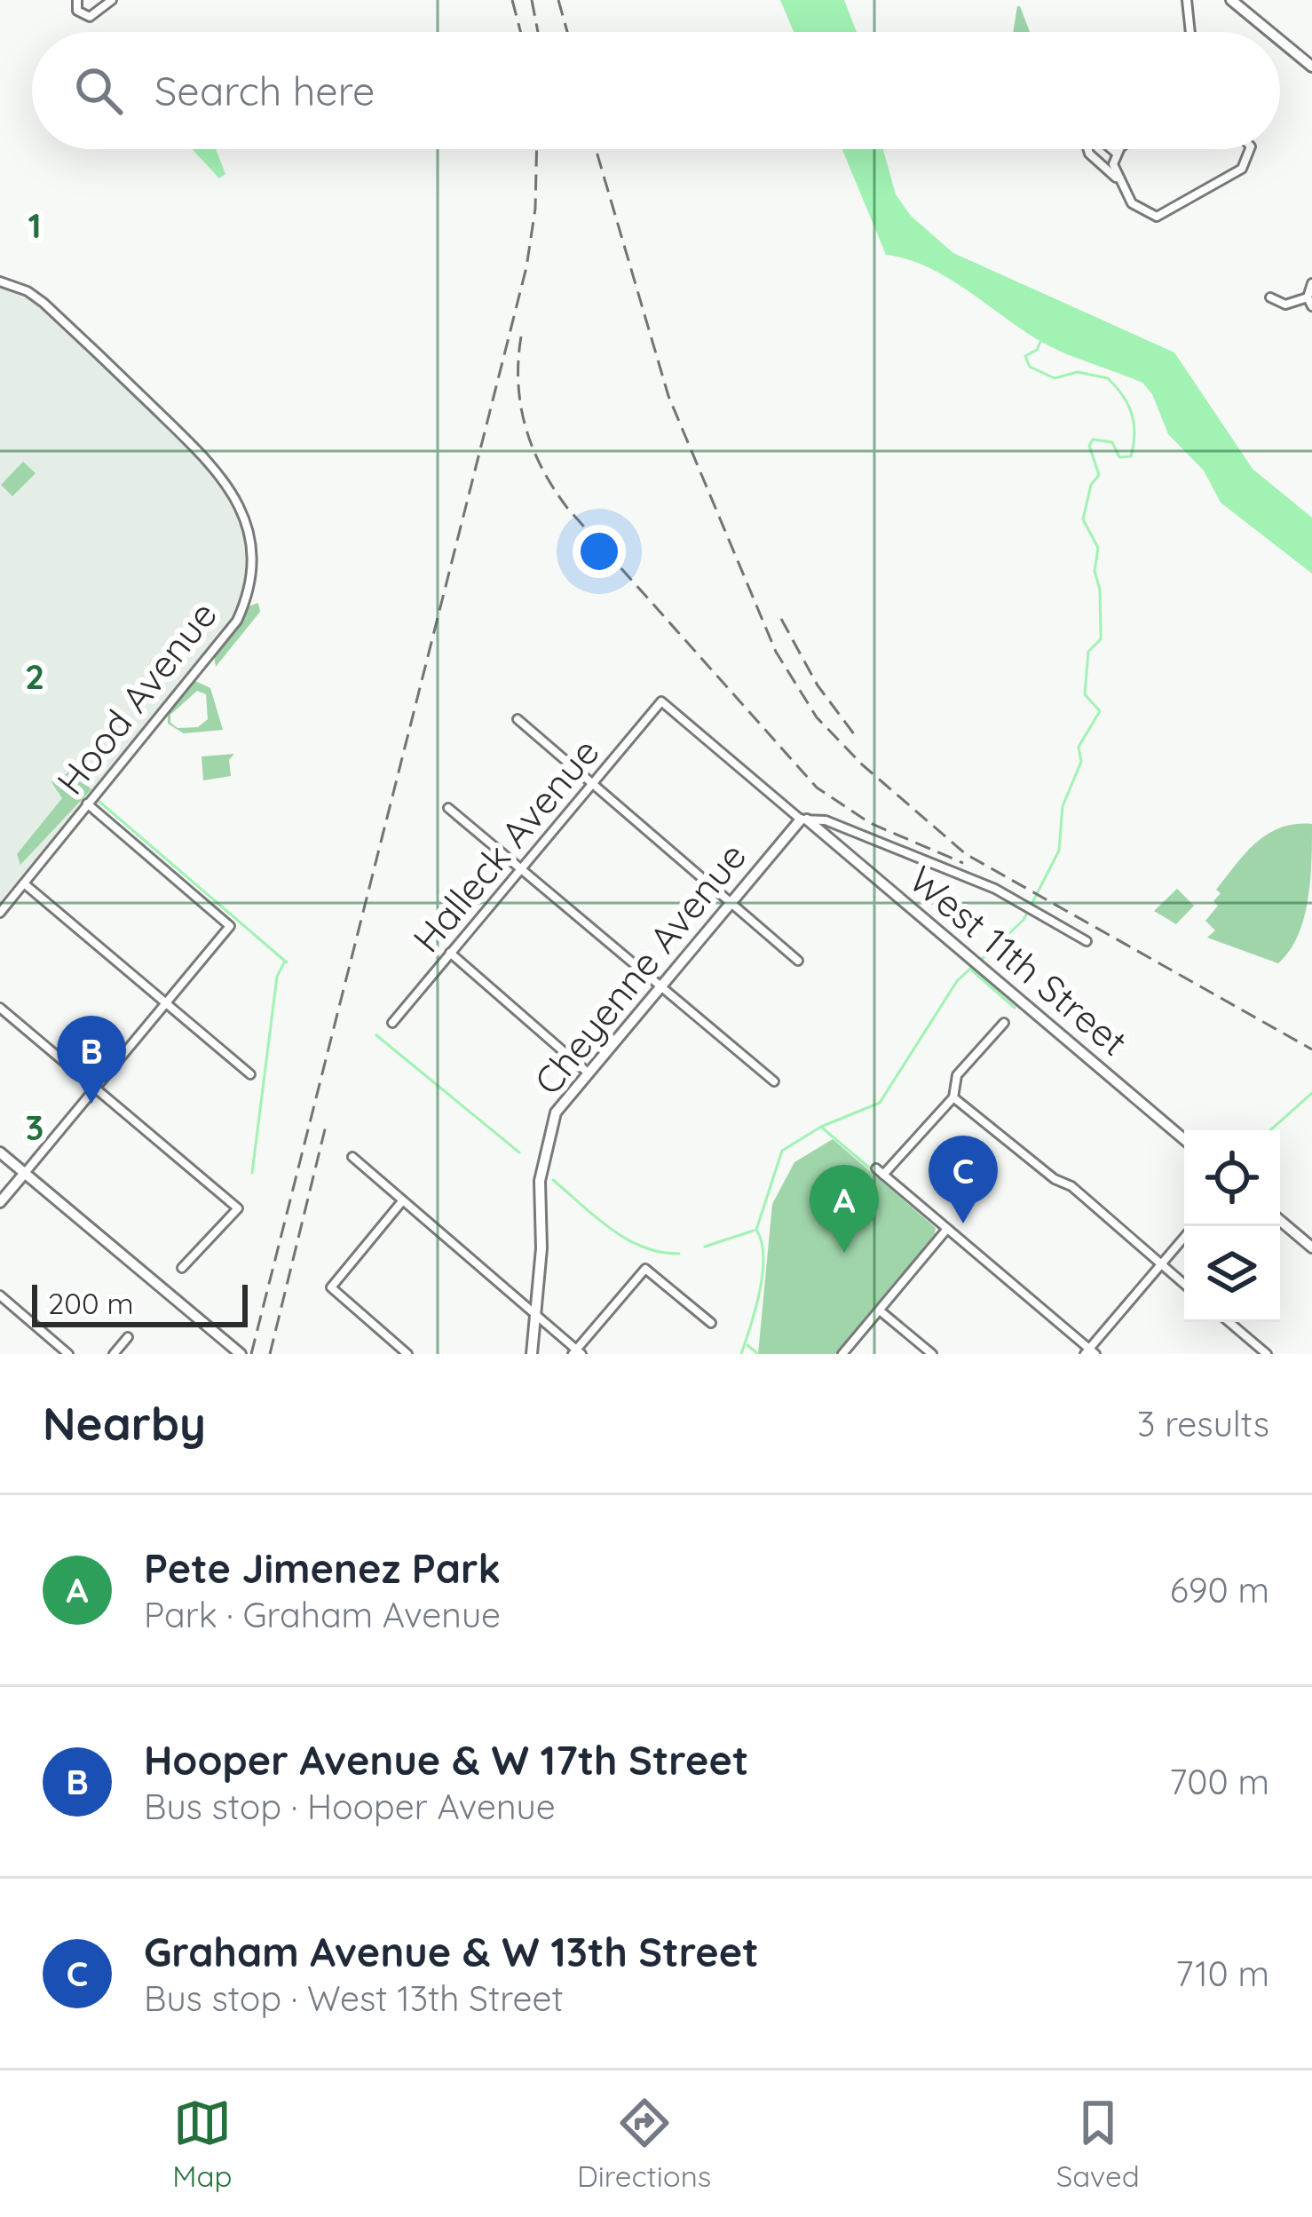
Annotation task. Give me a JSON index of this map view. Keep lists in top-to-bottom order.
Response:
{
  "streets": {
    "street": [
      "Hood Avenue",
      "Halleck Avenue",
      "West 11th Street",
      "Cheyenne Avenue"
    ]
  },
  "crossings": [
    ["Halleck Avenue", "West 11th Street"],
    ["West 11th Street", "Cheyenne Avenue"]
  ],
  "scale_bar": "200 m",
  "page": {
    "search": "Search here",
    "pins": ["B", "C", "A"],
    "scale": "200 m",
    "heading": ["Nearby", "3 results"],
    "list": [
      {
        "mark": "A",
        "name": "Pete Jimenez Park",
        "note": "Park · Graham Avenue",
        "value": "690 m"
      },
      {
        "mark": "B",
        "name": "Hooper Avenue & W 17th Street",
        "note": "Bus stop · Hooper Avenue",
        "value": "700 m"
      },
      {
        "mark": "C",
        "name": "Graham Avenue & W 13th Street",
        "note": "Bus stop · West 13th Street",
        "value": "710 m"
      }
    ],
    "nav": ["Map", "Directions", "Saved"]
  },
  "grid": {
    "rows": ["1", "2", "3"]
  }
}
